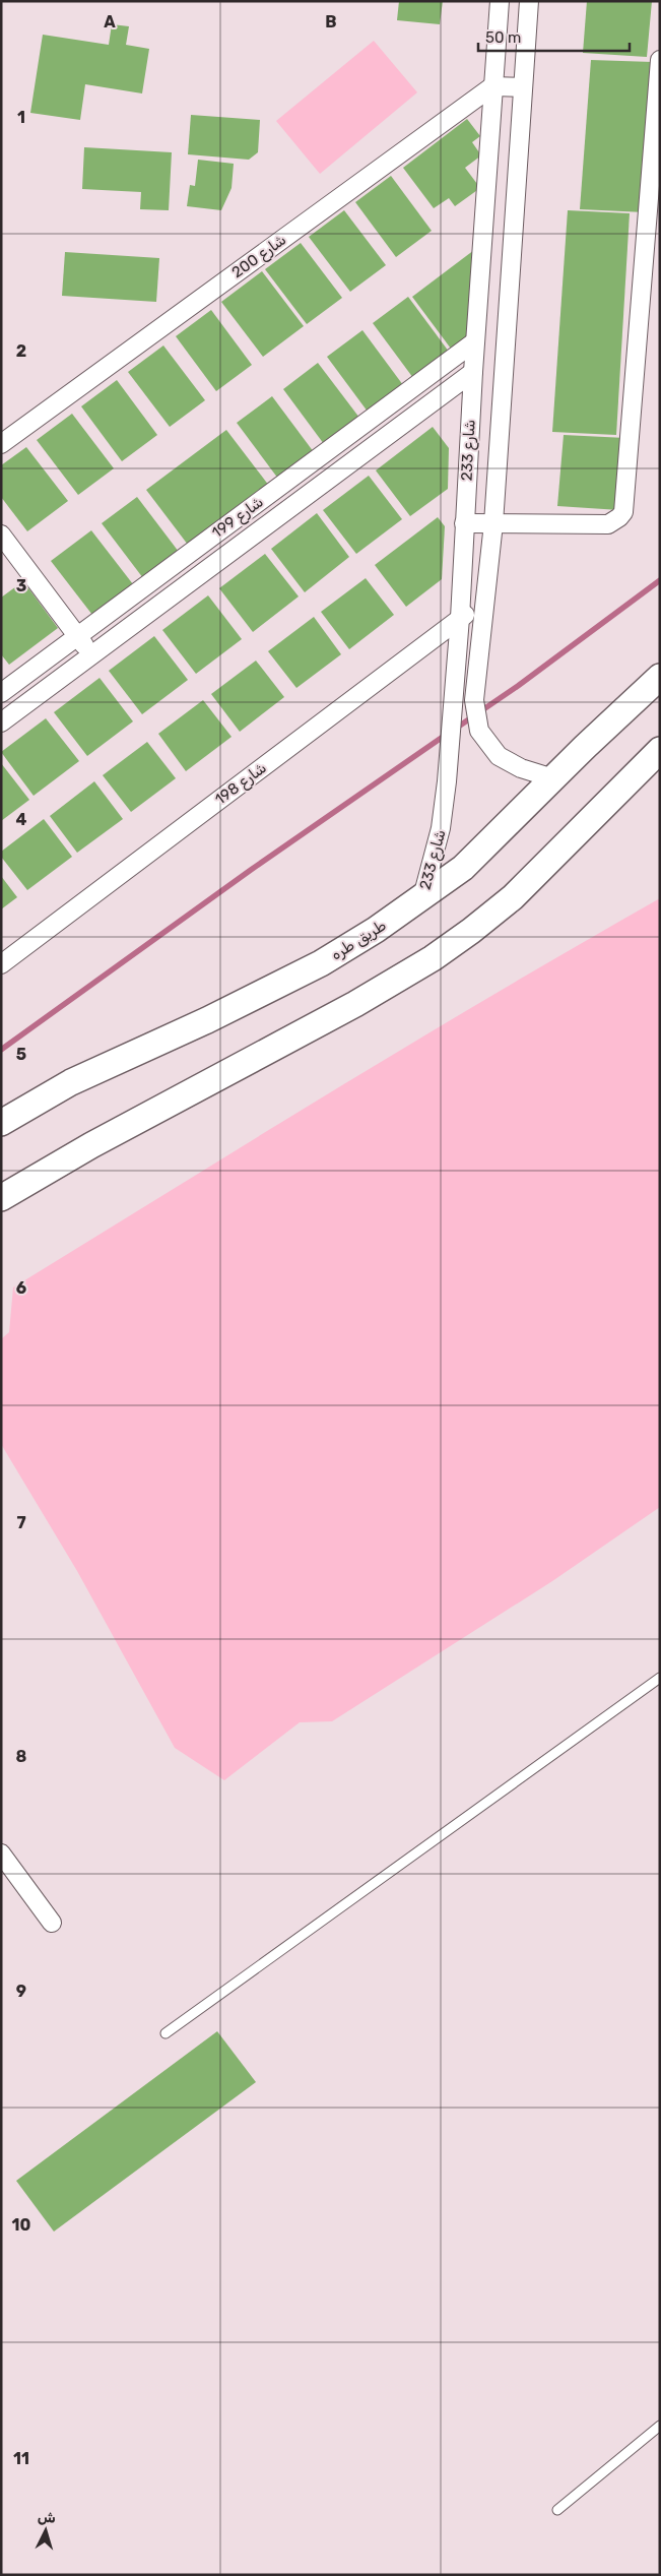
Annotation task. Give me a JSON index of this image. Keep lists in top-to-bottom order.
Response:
{
  "streets": {
    "main road": ["طريق طره"],
    "street": [
      "شارع 200",
      "شارع 233",
      "شارع 199",
      "شارع 198"
    ]
  },
  "crossings": [
    ["شارع 200", "شارع 233"],
    ["شارع 233", "شارع 199"],
    ["شارع 233", "شارع 198"],
    ["شارع 233", "طريق طره"]
  ],
  "scale_bar": "50 m",
  "north": "top",
  "grid": {
    "columns": ["A", "B"],
    "rows": [
      "1",
      "2",
      "3",
      "4",
      "5",
      "6",
      "7",
      "8",
      "9",
      "10",
      "11"
    ]
  }
}
